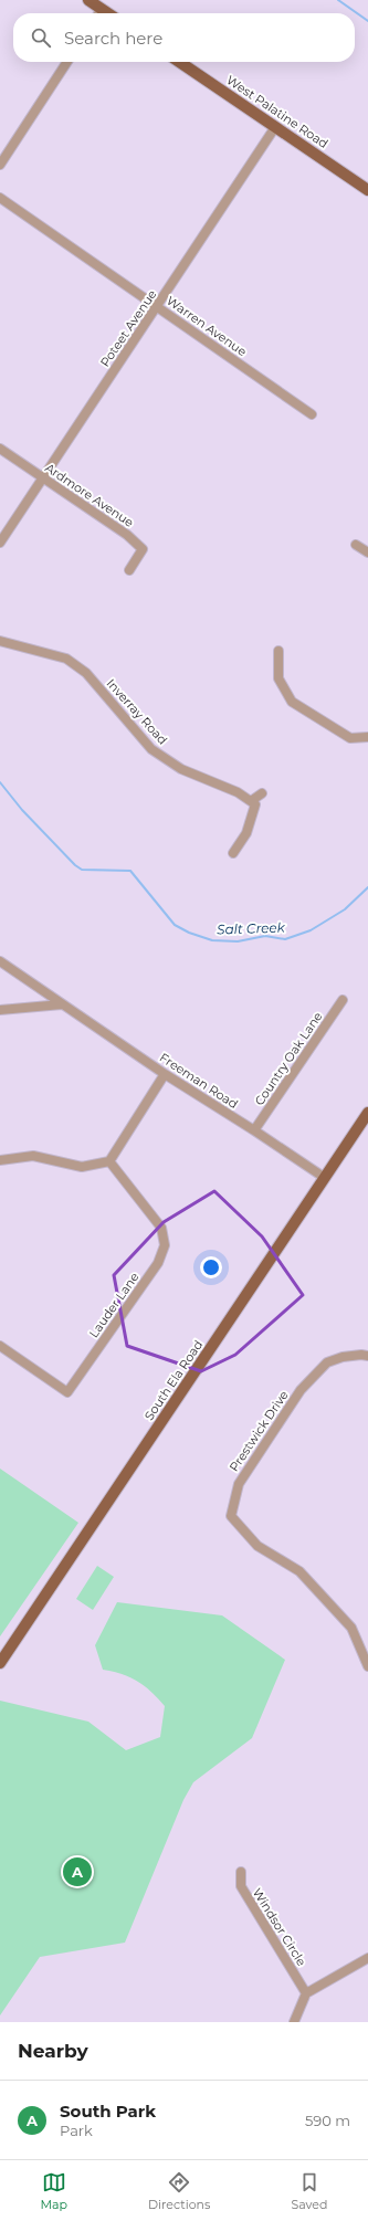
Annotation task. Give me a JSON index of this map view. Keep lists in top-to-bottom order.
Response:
{
  "streets": {
    "main road": ["West Palatine Road", "South Ela Road"],
    "street": [
      "Warren Avenue",
      "Poteet Avenue",
      "Ardmore Avenue",
      "Inverray Road",
      "Country Oak Lane",
      "Freeman Road",
      "Lauder Lane",
      "Prestwick Drive",
      "Windsor Circle"
    ]
  },
  "crossings": [
    ["West Palatine Road", "Poteet Avenue"],
    ["Warren Avenue", "Poteet Avenue"],
    ["Poteet Avenue", "Ardmore Avenue"],
    ["Country Oak Lane", "Freeman Road"],
    ["Freeman Road", "South Ela Road"]
  ],
  "water": ["Salt Creek"],
  "page": {
    "search": "Search here",
    "pins": "A",
    "heading": "Nearby",
    "list": [
      {
        "mark": "A",
        "name": "South Park",
        "note": "Park",
        "value": "590 m"
      }
    ],
    "nav": ["Map", "Directions", "Saved"]
  }
}
